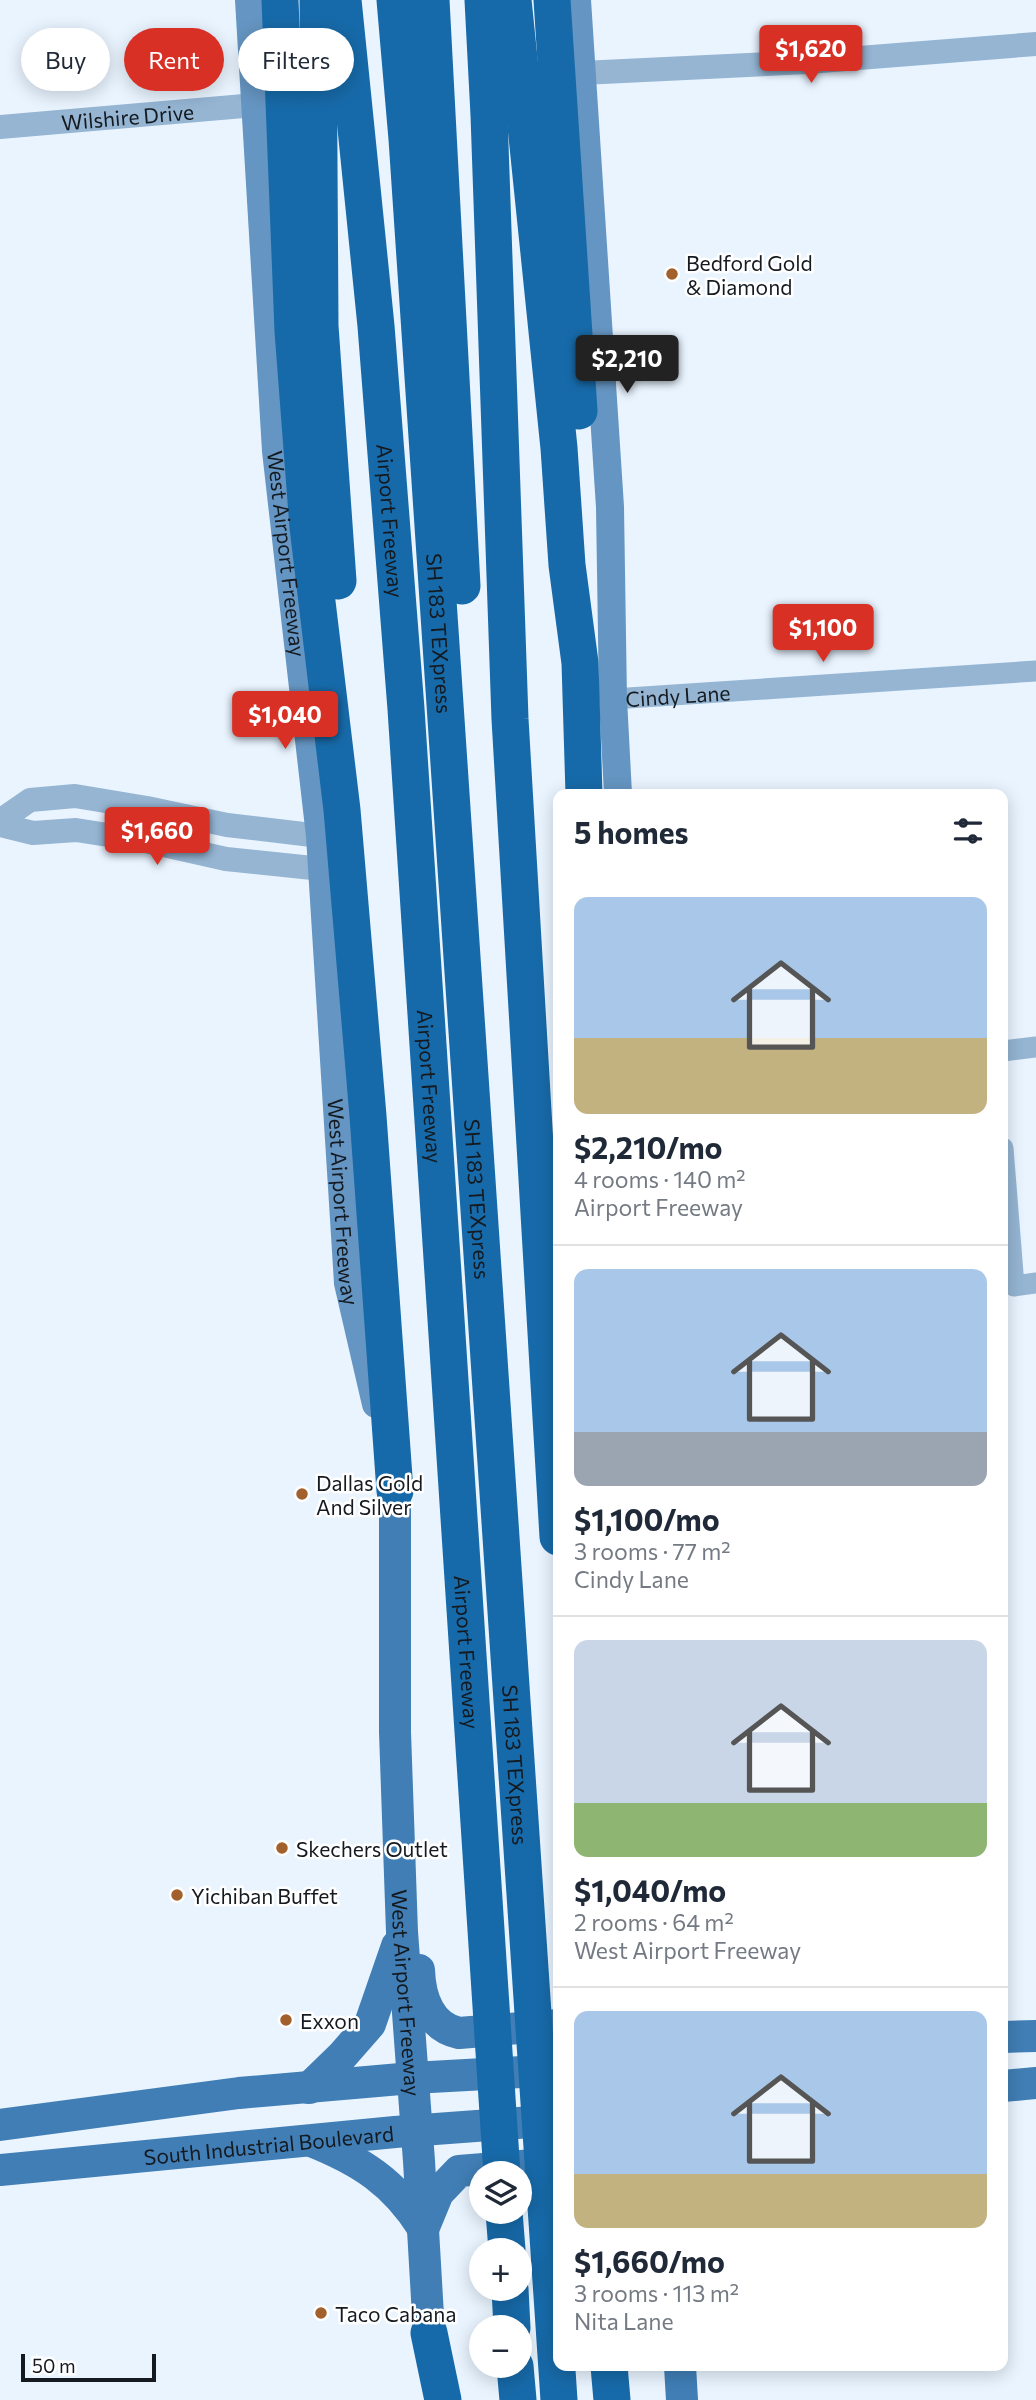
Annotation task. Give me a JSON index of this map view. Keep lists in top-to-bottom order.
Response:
{
  "streets": {
    "highway": ["Airport Freeway", "SH 183 TEXpress"],
    "main road": ["West Airport Freeway", "South Industrial Boulevard"],
    "street": ["Wilshire Drive", "Cindy Lane"]
  },
  "crossings": [
    ["Wilshire Drive", "West Airport Freeway"],
    ["West Airport Freeway", "South Industrial Boulevard"],
    ["SH 183 TEXpress", "South Industrial Boulevard"]
  ],
  "places": [
    "Bedford Gold & Diamond",
    "Dallas Gold And Silver",
    "Skechers Outlet",
    "Yichiban Buffet",
    "Exxon",
    "Taco Cabana"
  ],
  "scale_bar": "50 m",
  "page": {
    "price": [
      "$1,620",
      "$2,210",
      "$1,100",
      "$1,040",
      "$1,660"
    ],
    "chip": ["Buy", "Rent", "Filters"],
    "heading": "5 homes",
    "list": [
      {
        "name": "$2,210/mo",
        "note": "4 rooms · 140 m² · Airport Freeway"
      },
      {
        "name": "$1,100/mo",
        "note": "3 rooms · 77 m² · Cindy Lane"
      },
      {
        "name": "$1,040/mo",
        "note": "2 rooms · 64 m² · West Airport Freeway"
      },
      {
        "name": "$1,660/mo",
        "note": "3 rooms · 113 m² · Nita Lane"
      }
    ],
    "map_buttons": ["+", "−"],
    "scale": "50 m"
  }
}
